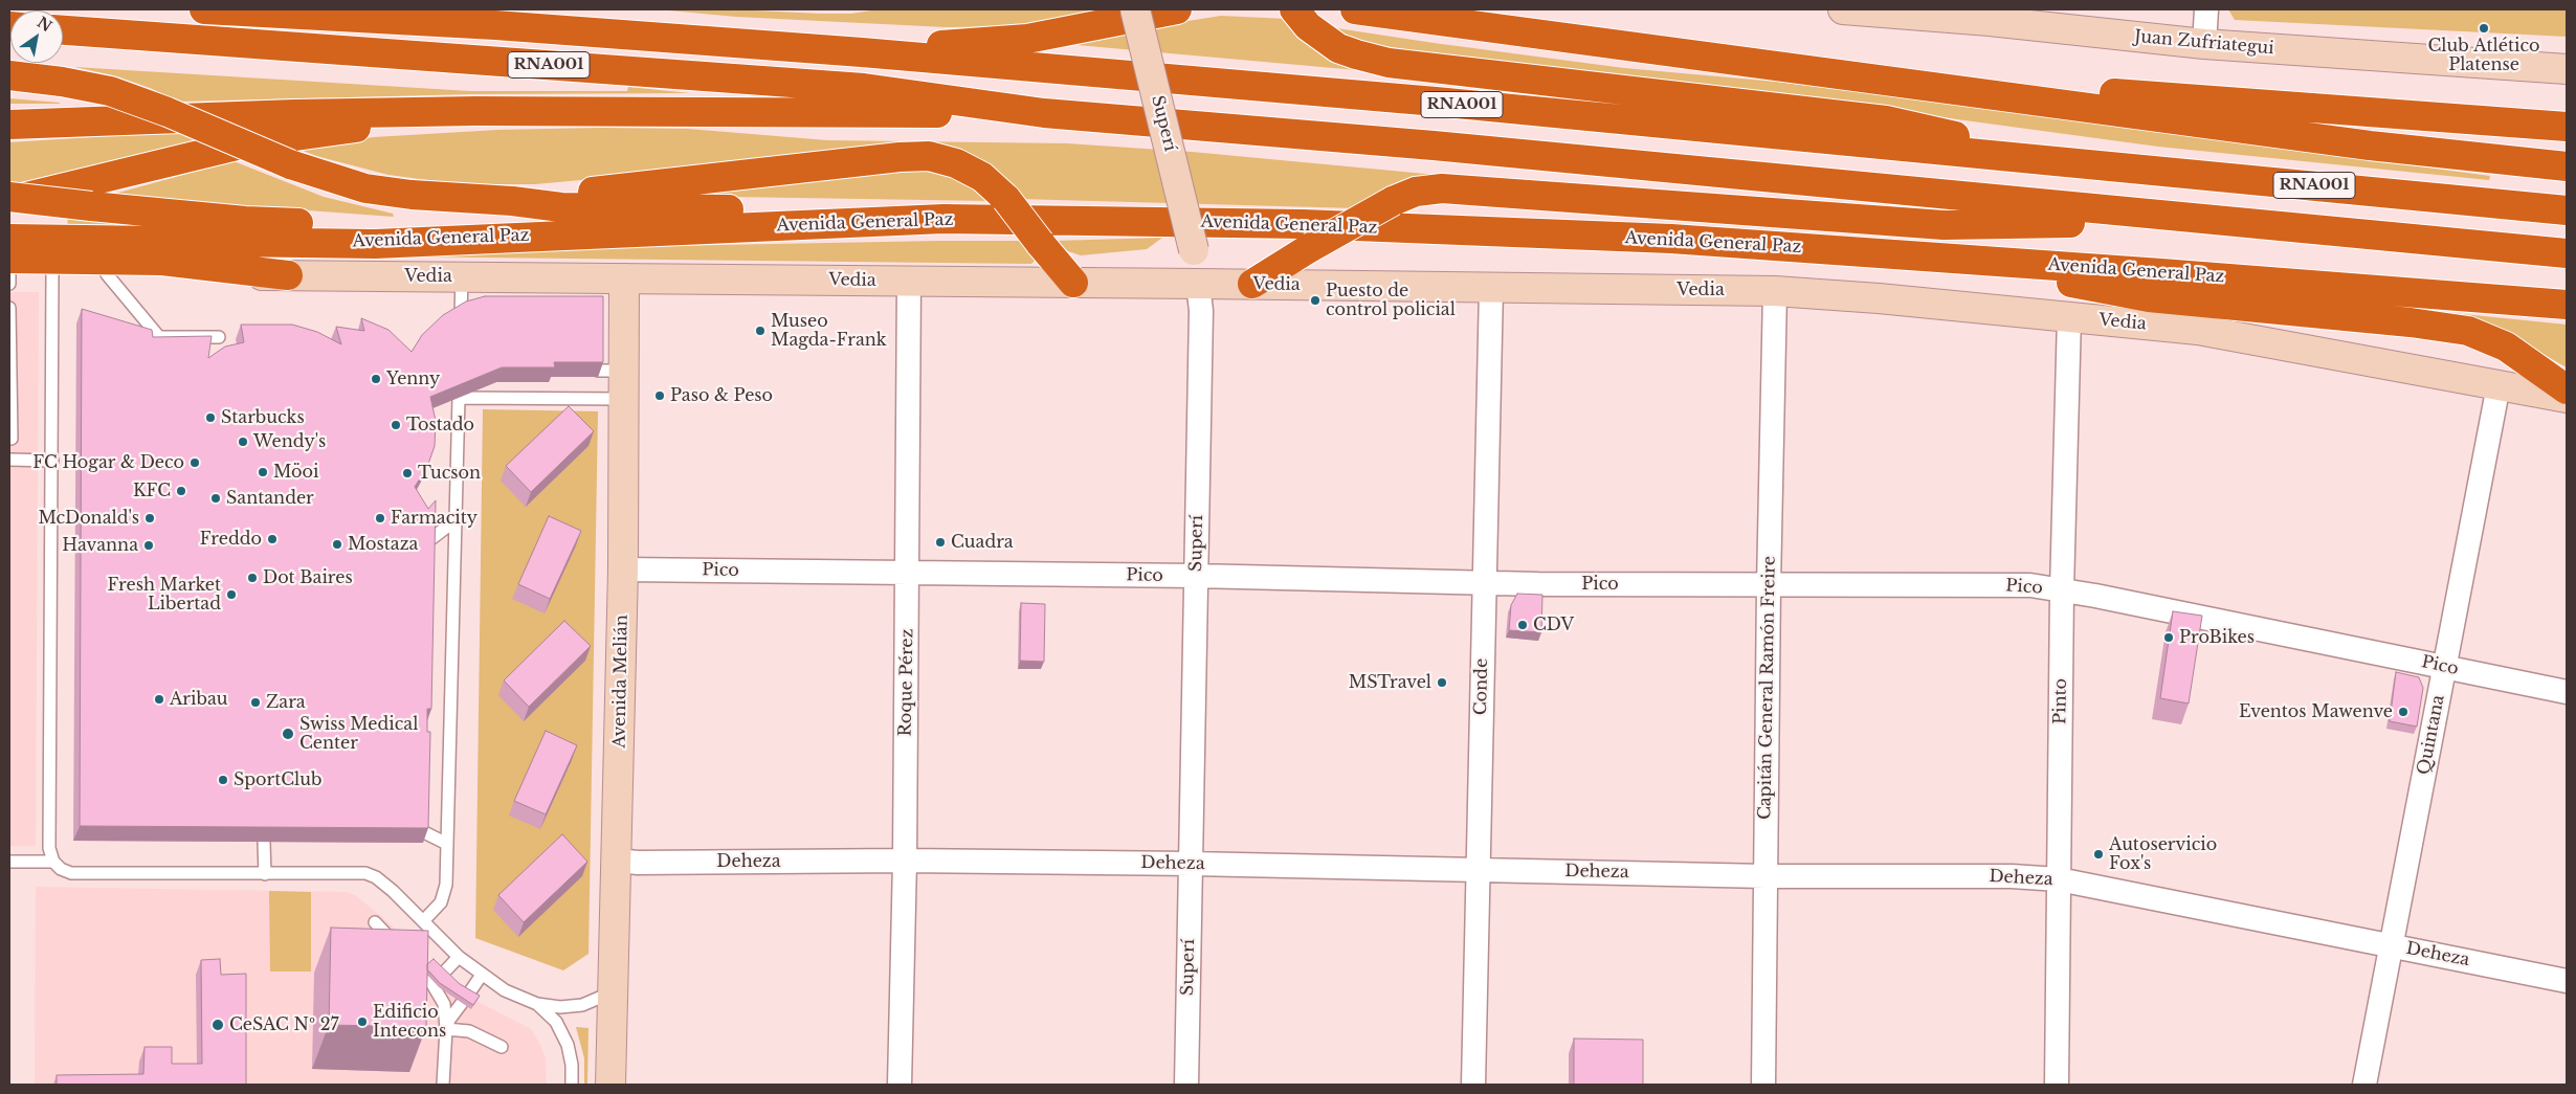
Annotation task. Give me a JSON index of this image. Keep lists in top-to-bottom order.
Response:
{
  "streets": {
    "highway": ["RNA001", "Avenida General Paz"],
    "street": [
      "Juan Zufriategui",
      "Superí",
      "Vedia",
      "Pico",
      "Avenida Melián",
      "Roque Pérez",
      "Conde",
      "Capitán General Ramón Freire",
      "Pinto",
      "Quintana",
      "Deheza"
    ]
  },
  "crossings": [
    ["Superí", "Vedia"],
    ["Superí", "Pico"],
    ["Superí", "Deheza"],
    ["Vedia", "Avenida Melián"],
    ["Vedia", "Roque Pérez"],
    ["Vedia", "Conde"],
    ["Vedia", "Capitán General Ramón Freire"],
    ["Vedia", "Pinto"],
    ["Vedia", "Quintana"],
    ["Pico", "Avenida Melián"],
    ["Pico", "Roque Pérez"],
    ["Pico", "Conde"],
    ["Pico", "Capitán General Ramón Freire"],
    ["Pico", "Pinto"],
    ["Pico", "Quintana"],
    ["Avenida Melián", "Deheza"],
    ["Roque Pérez", "Deheza"],
    ["Conde", "Deheza"],
    ["Capitán General Ramón Freire", "Deheza"],
    ["Pinto", "Deheza"],
    ["Quintana", "Deheza"]
  ],
  "places": [
    "Club Atlético Platense",
    "Puesto de control policial",
    "Museo Magda-Frank",
    "Yenny",
    "Paso & Peso",
    "Starbucks",
    "Tostado",
    "Wendy's",
    "FC Hogar & Deco",
    "Möoi",
    "Tucson",
    "KFC",
    "Santander",
    "McDonald's",
    "Farmacity",
    "Freddo",
    "Cuadra",
    "Mostaza",
    "Havanna",
    "Dot Baires",
    "Fresh Market Libertad",
    "CDV",
    "ProBikes",
    "MSTravel",
    "Aribau",
    "Zara",
    "Eventos Mawenve",
    "Swiss Medical Center",
    "SportClub",
    "Autoservicio Fox's",
    "Edificio Intecons",
    "CeSAC Nº 27"
  ],
  "north": "top right"
}
